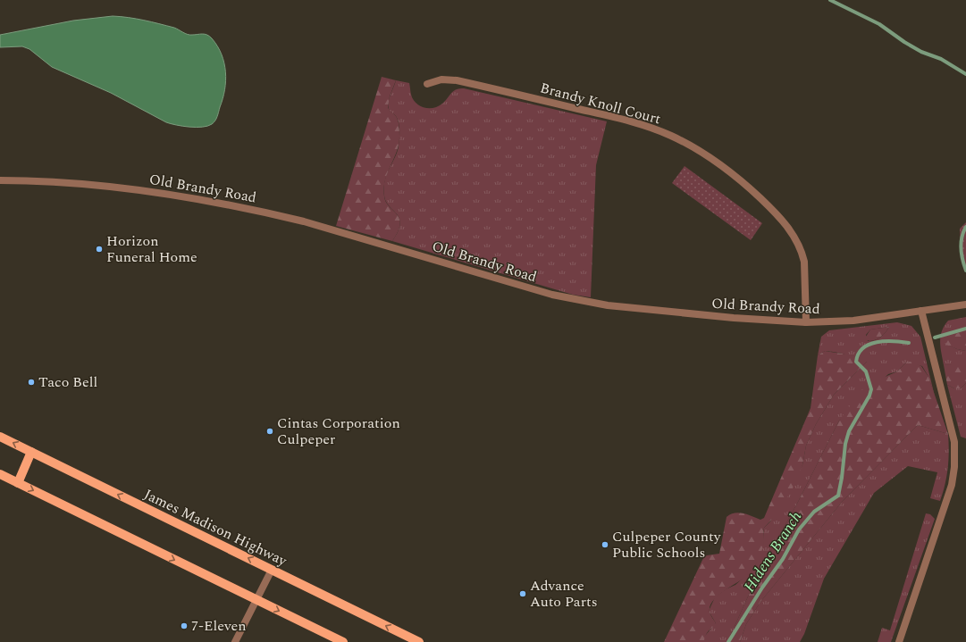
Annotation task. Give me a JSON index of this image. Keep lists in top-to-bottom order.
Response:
{
  "streets": {
    "main road": ["James Madison Highway"],
    "street": ["Brandy Knoll Court", "Old Brandy Road"]
  },
  "crossings": [
    ["Brandy Knoll Court", "Old Brandy Road"]
  ],
  "water": ["Hidens Branch"],
  "places": [
    "Horizon Funeral Home",
    "Taco Bell",
    "Cintas Corporation Culpeper",
    "Culpeper County Public Schools",
    "Advance Auto Parts",
    "7-Eleven"
  ]
}
